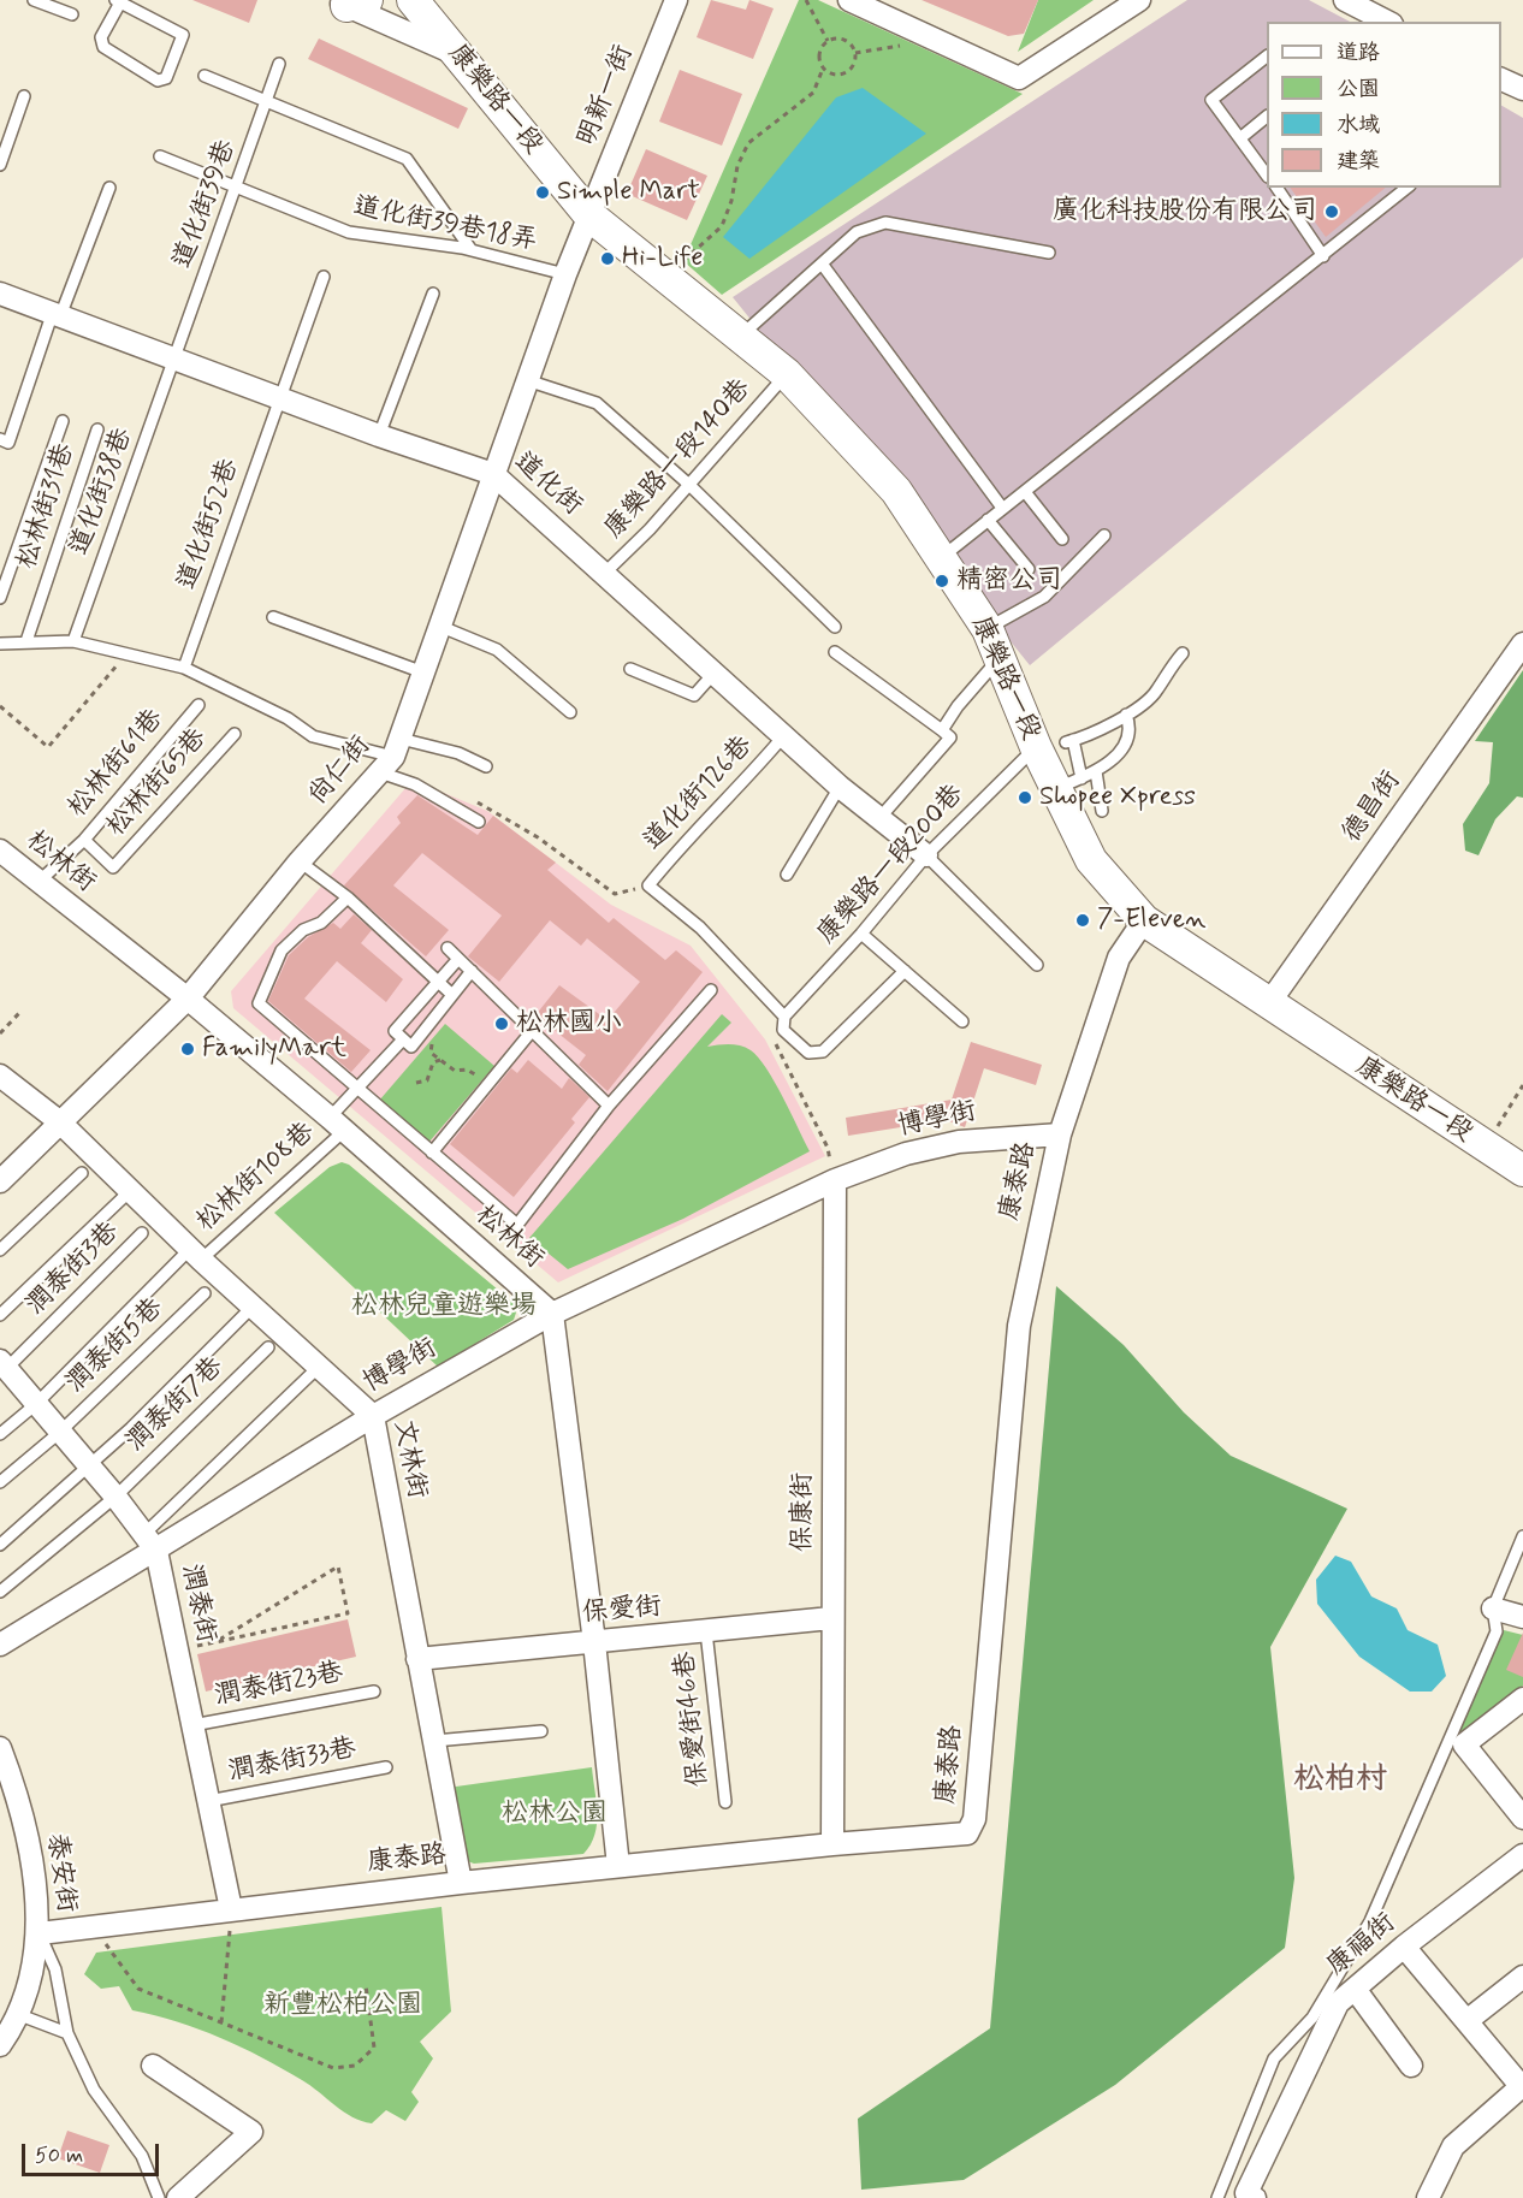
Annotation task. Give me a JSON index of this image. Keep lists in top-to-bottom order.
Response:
{
  "streets": {
    "street": [
      "明新一街",
      "康樂路一段",
      "道化街",
      "尚仁街",
      "德昌街",
      "松林街",
      "博學街",
      "康泰路",
      "文林街",
      "保康街",
      "潤泰街",
      "保愛街",
      "泰安街",
      "康福街"
    ],
    "lane": [
      "道化街39巷",
      "道化街39巷18弄",
      "康樂路一段140巷",
      "道化街38巷",
      "松林街31巷",
      "道化街52巷",
      "松林街61巷",
      "松林街65巷",
      "道化街126巷",
      "康樂路一段200巷",
      "松林街108巷",
      "潤泰街3巷",
      "潤泰街5巷",
      "潤泰街7巷",
      "潤泰街23巷",
      "保愛街46巷",
      "潤泰街33巷"
    ]
  },
  "crossings": [
    ["明新一街", "康樂路一段"],
    ["明新一街", "尚仁街"],
    ["康樂路一段", "康樂路一段140巷"],
    ["康樂路一段", "尚仁街"],
    ["康樂路一段", "德昌街"],
    ["康樂路一段", "康樂路一段200巷"],
    ["康樂路一段", "康泰路"],
    ["道化街39巷", "道化街39巷18弄"],
    ["道化街39巷", "道化街"],
    ["道化街39巷", "道化街38巷"],
    ["道化街39巷18弄", "尚仁街"],
    ["康樂路一段140巷", "道化街"],
    ["道化街", "道化街38巷"],
    ["道化街", "道化街52巷"],
    ["道化街", "尚仁街"],
    ["道化街", "道化街126巷"],
    ["道化街", "康樂路一段200巷"],
    ["松林街61巷", "松林街65巷"],
    ["松林街61巷", "松林街"],
    ["尚仁街", "松林街"],
    ["尚仁街", "文林街"],
    ["松林街", "博學街"],
    ["松林街", "松林街108巷"],
    ["博學街", "康泰路"],
    ["博學街", "文林街"],
    ["博學街", "保康街"],
    ["博學街", "潤泰街"],
    ["松林街108巷", "文林街"],
    ["松林街108巷", "潤泰街"],
    ["康泰路", "文林街"],
    ["康泰路", "保康街"],
    ["康泰路", "潤泰街"],
    ["康泰路", "泰安街"],
    ["潤泰街3巷", "潤泰街"],
    ["潤泰街5巷", "潤泰街"],
    ["潤泰街7巷", "潤泰街"],
    ["文林街", "保愛街"],
    ["保康街", "保愛街"],
    ["潤泰街", "潤泰街23巷"],
    ["潤泰街", "潤泰街33巷"],
    ["保愛街", "保愛街46巷"]
  ],
  "districts": ["松柏村"],
  "parks": ["松林兒童遊樂場", "松林公園", "新豐松柏公園"],
  "places": [
    "Simple Mart",
    "廣化科技股份有限公司",
    "Hi-Life",
    "精密公司",
    "Shopee Xpress",
    "7-Eleven",
    "松林國小",
    "FamilyMart"
  ],
  "legend": [
    "道路",
    "公園",
    "水域",
    "建築"
  ],
  "scale_bar": "50 m"
}
